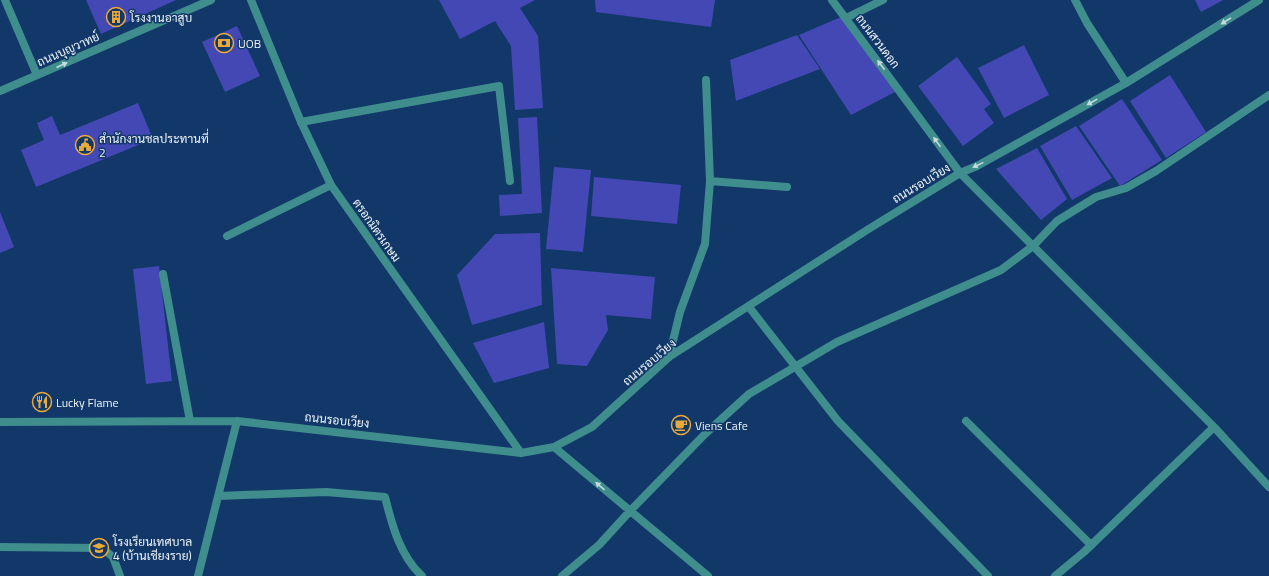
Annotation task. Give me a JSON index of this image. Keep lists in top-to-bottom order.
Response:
{
  "streets": {
    "street": [
      "ถนนสวนดอก",
      "ถนนบุญวาทย์",
      "ถนนรอบเวียง",
      "ตรอกมิตรเกษม"
    ]
  },
  "crossings": [
    ["ถนนสวนดอก", "ถนนรอบเวียง"],
    ["ถนนรอบเวียง", "ตรอกมิตรเกษม"]
  ],
  "one_way": ["ถนนบุญวาทย์"],
  "places": {
    "building": ["โรงงานอาสูบ"],
    "bank": ["UOB"],
    "public building": ["สำนักงานชลประทานที่ 2"],
    "restaurant": ["Lucky Flame"],
    "cafe": ["Viens Cafe"],
    "school or university": ["โรงเรียนเทศบาล 4 (บ้านเชียงราย)"]
  }
}
